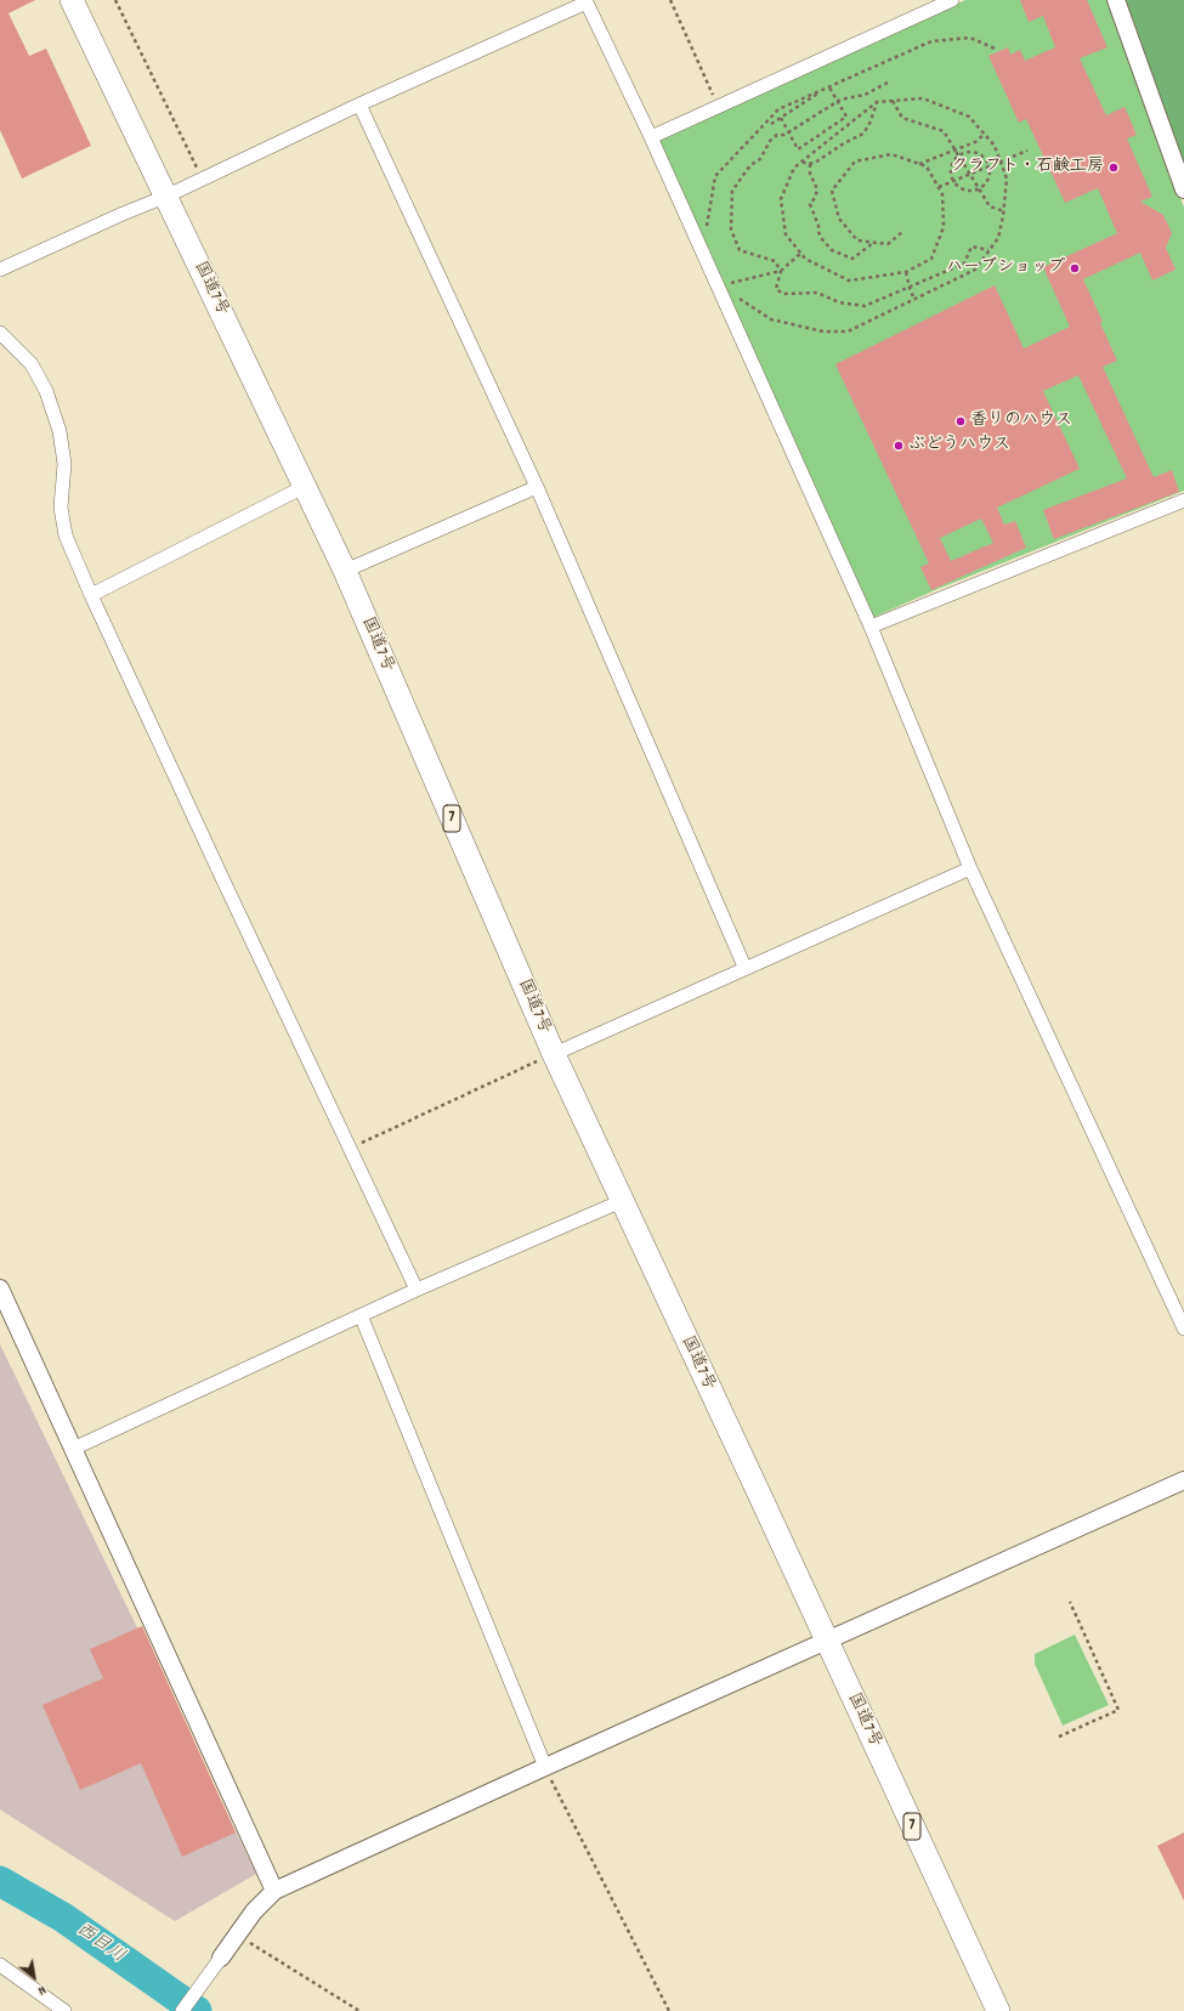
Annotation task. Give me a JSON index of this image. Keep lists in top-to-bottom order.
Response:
{
  "streets": {
    "highway": ["国道7号", "7"]
  },
  "water": ["西目川"],
  "places": [
    "クラフト・石鹸工房",
    "ハーブショップ",
    "香りのハウス",
    "ぶどうハウス"
  ],
  "north": "bottom right"
}
